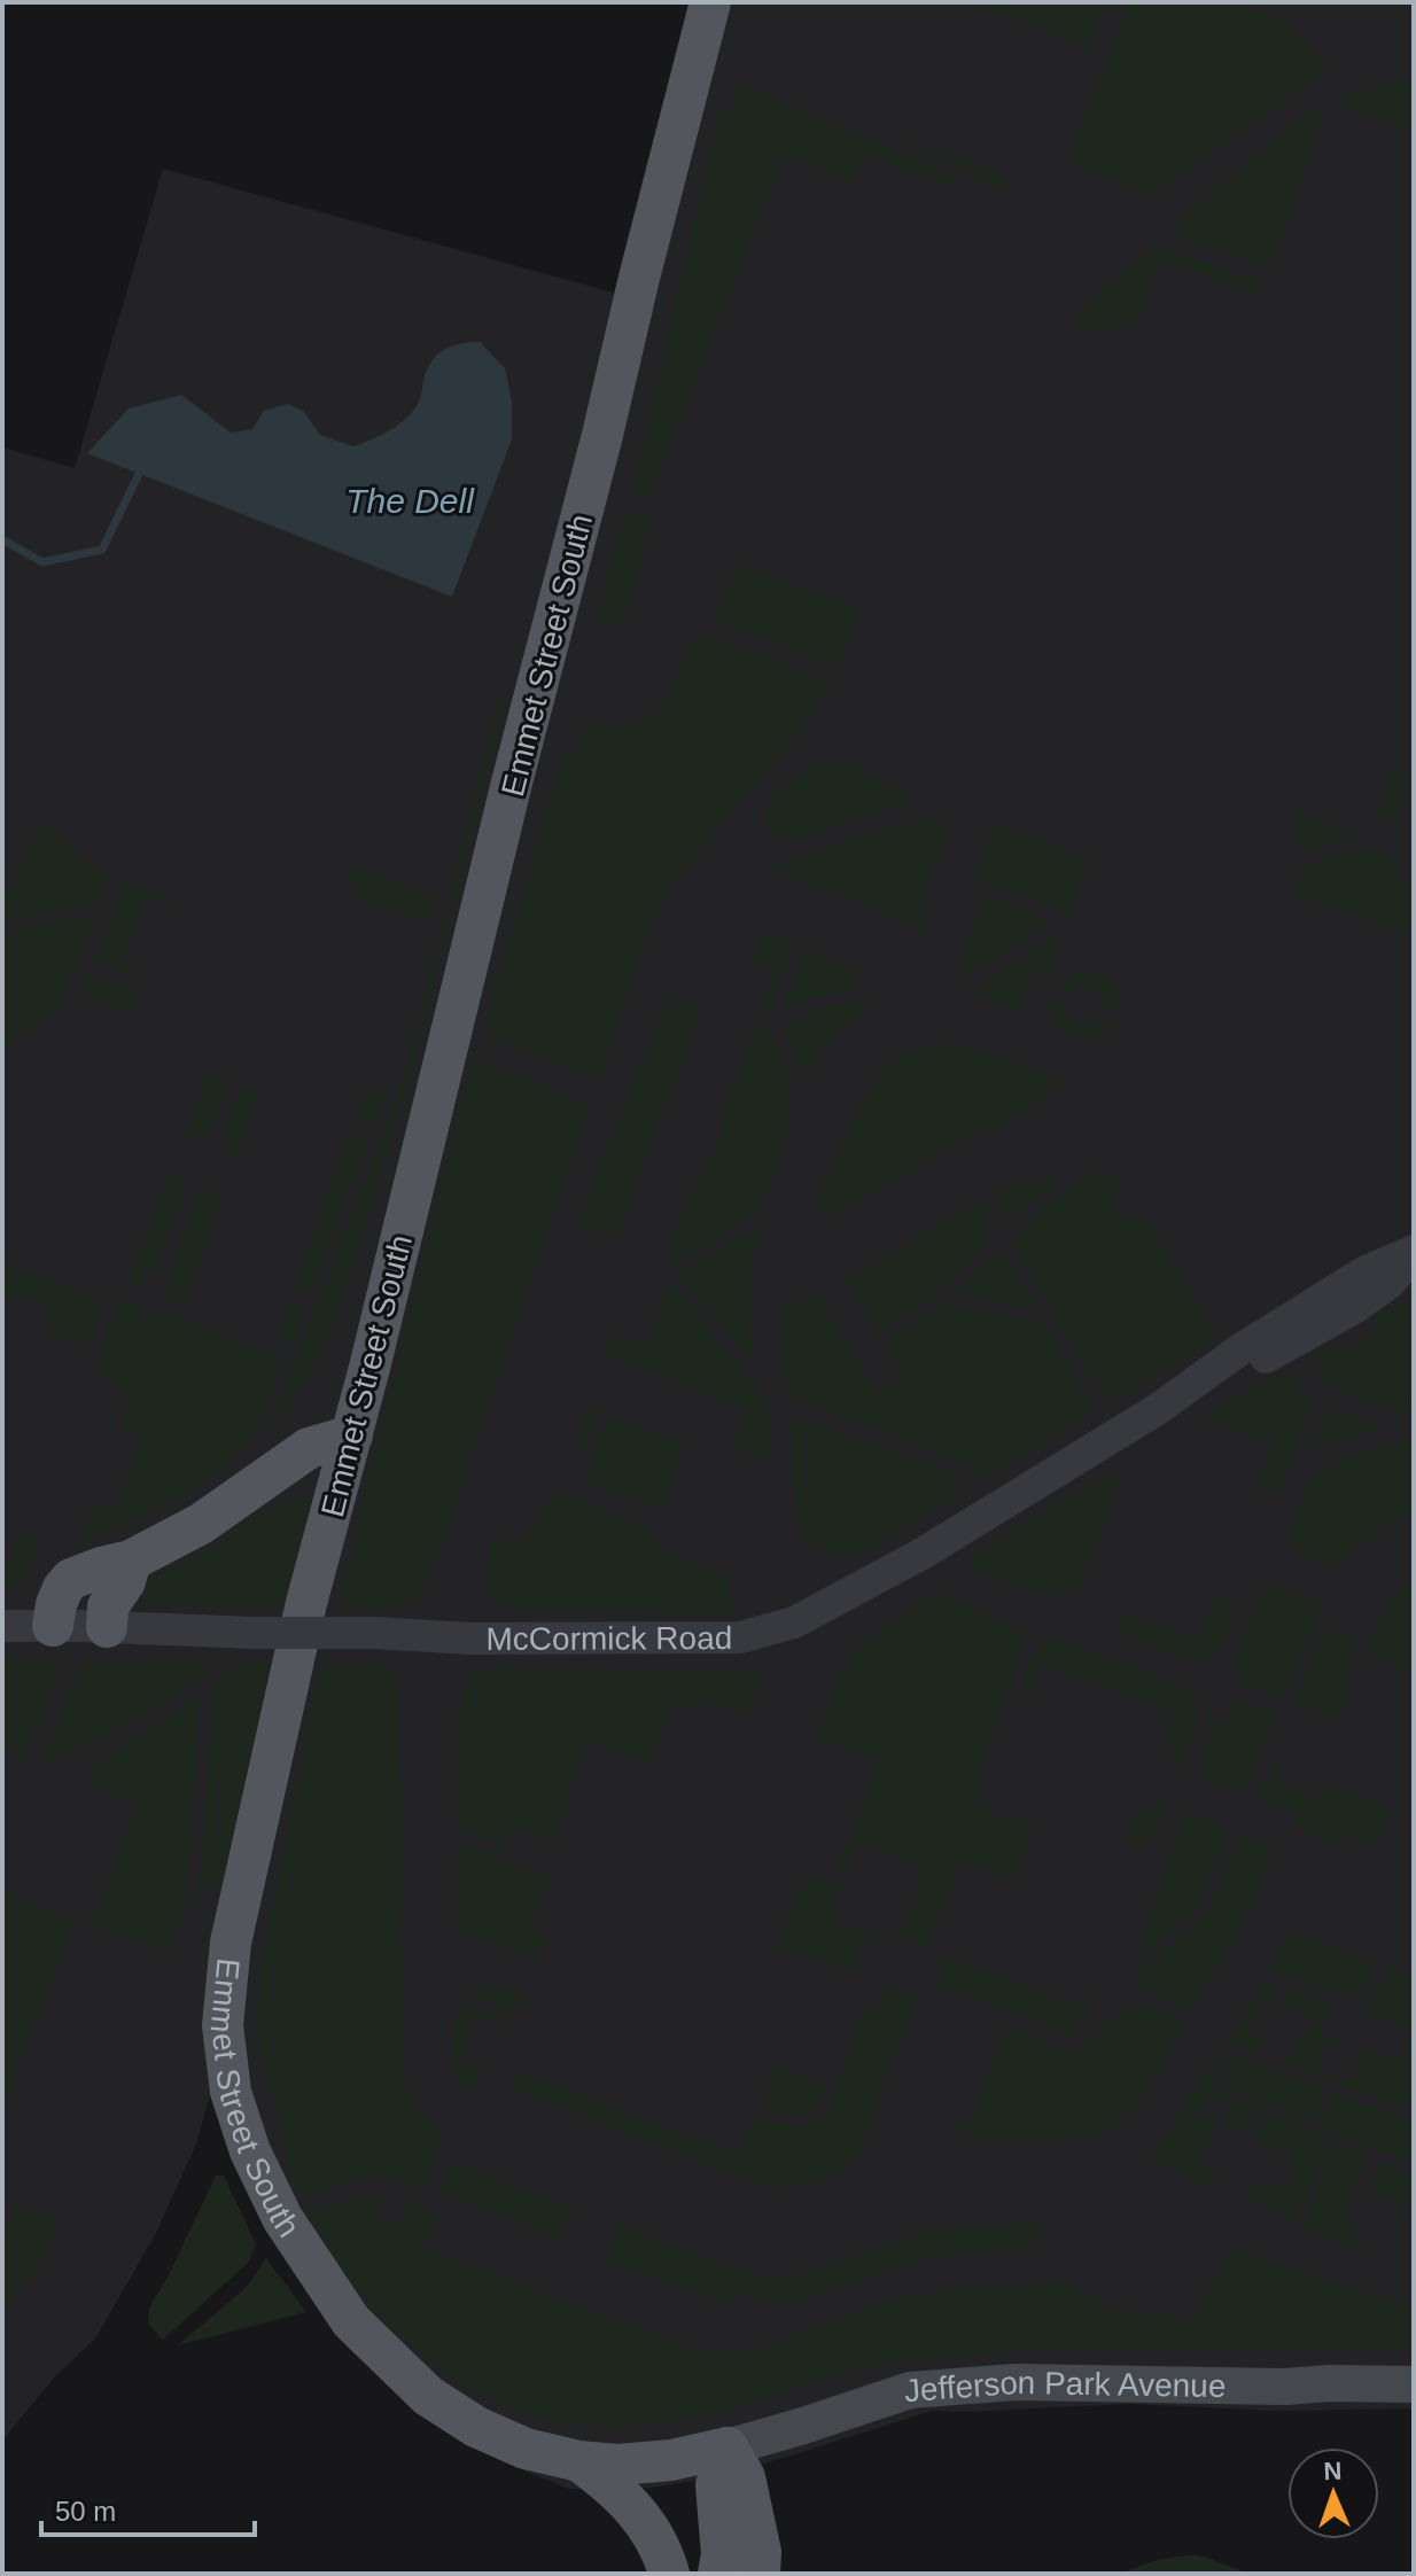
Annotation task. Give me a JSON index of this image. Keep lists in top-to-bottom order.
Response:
{
  "streets": {
    "main road": ["Emmet Street South", "Jefferson Park Avenue"],
    "street": ["McCormick Road"]
  },
  "crossings": [
    ["Emmet Street South", "Jefferson Park Avenue"]
  ],
  "water": ["The Dell"],
  "scale_bar": "50 m",
  "north": "top"
}
